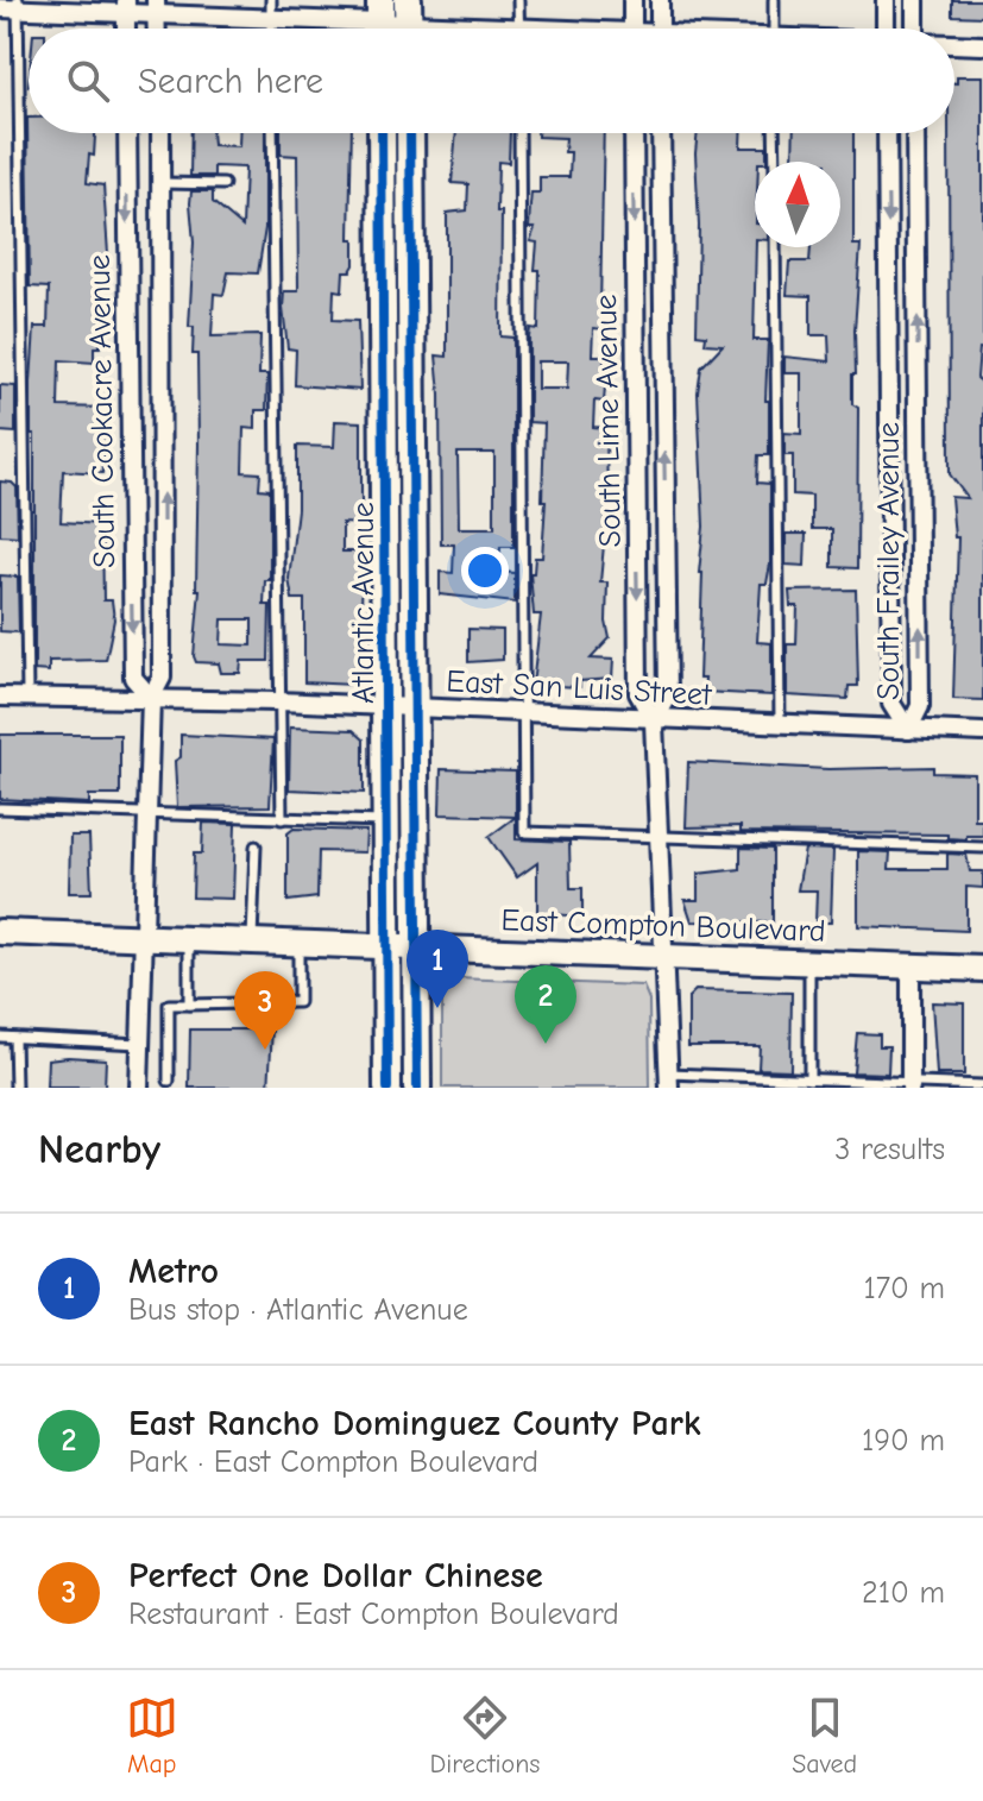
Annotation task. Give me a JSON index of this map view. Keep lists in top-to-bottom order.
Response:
{
  "streets": {
    "main road": ["Atlantic Avenue", "East Compton Boulevard"],
    "street": [
      "South Cookacre Avenue",
      "South Lime Avenue",
      "South Frailey Avenue",
      "East San Luis Street"
    ]
  },
  "crossings": [
    ["South Cookacre Avenue", "East San Luis Street"],
    ["South Cookacre Avenue", "East Compton Boulevard"],
    ["South Lime Avenue", "East San Luis Street"],
    ["South Lime Avenue", "East Compton Boulevard"],
    ["South Frailey Avenue", "East San Luis Street"],
    ["Atlantic Avenue", "East San Luis Street"],
    ["Atlantic Avenue", "East Compton Boulevard"]
  ],
  "north": "top",
  "page": {
    "search": "Search here",
    "pins": ["1", "2", "3"],
    "heading": ["Nearby", "3 results"],
    "list": [
      {
        "mark": "1",
        "name": "Metro",
        "note": "Bus stop · Atlantic Avenue",
        "value": "170 m"
      },
      {
        "mark": "2",
        "name": "East Rancho Dominguez County Park",
        "note": "Park · East Compton Boulevard",
        "value": "190 m"
      },
      {
        "mark": "3",
        "name": "Perfect One Dollar Chinese",
        "note": "Restaurant · East Compton Boulevard",
        "value": "210 m"
      }
    ],
    "nav": ["Map", "Directions", "Saved"]
  }
}
